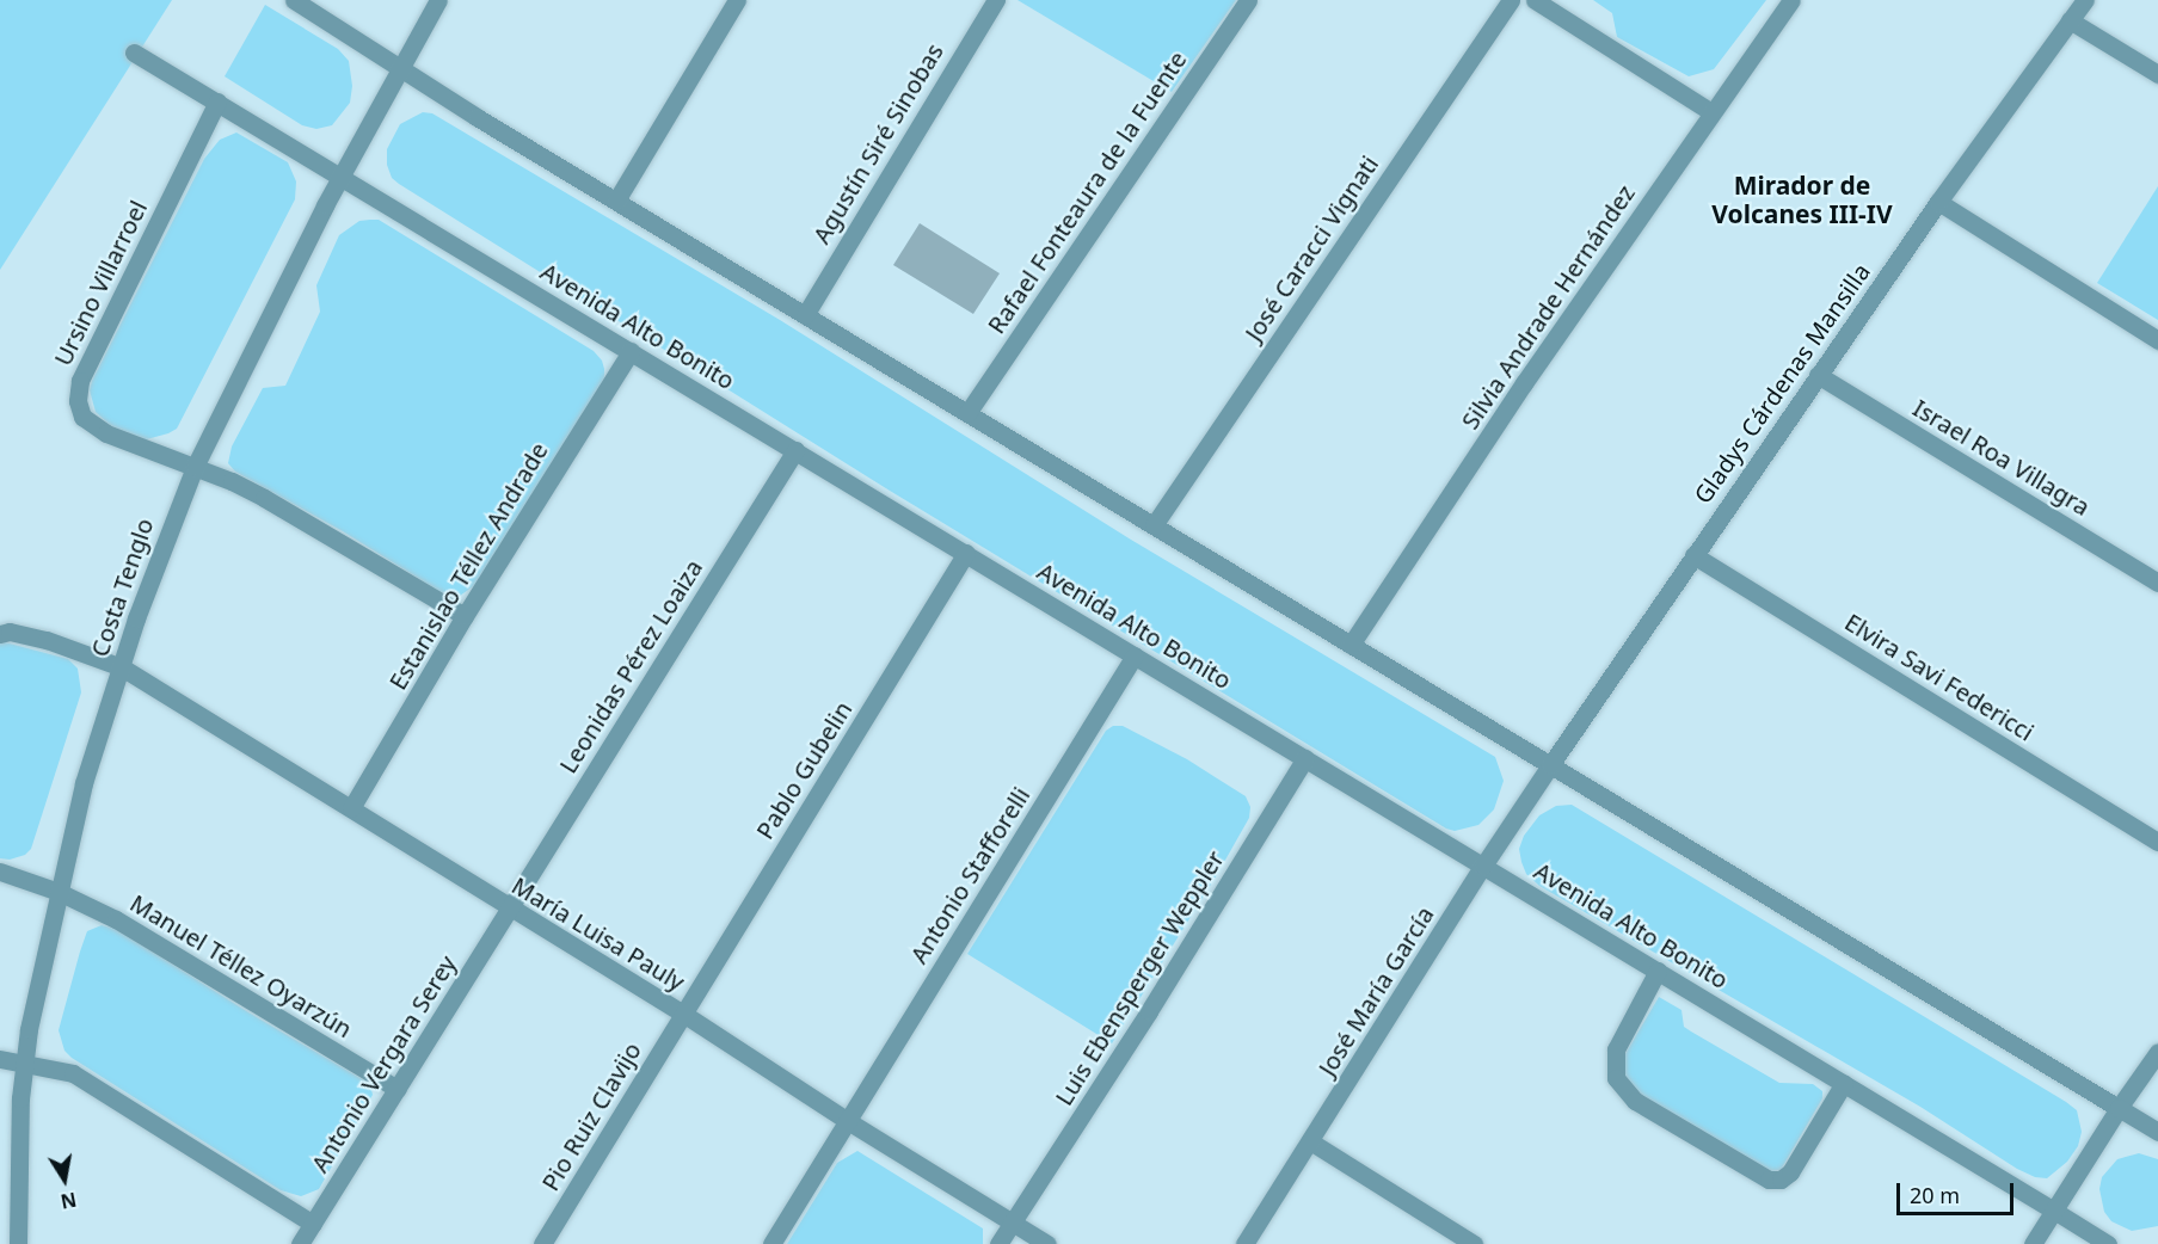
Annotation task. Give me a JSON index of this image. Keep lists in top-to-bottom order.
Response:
{
  "streets": {
    "street": [
      "Agustín Siré Sinobas",
      "Rafael Fonteaura de la Fuente",
      "José Caracci Vignati",
      "Ursino Villarroel",
      "Silvia Andrade Hernández",
      "Avenida Alto Bonito",
      "Gladys Cárdenas Mansilla",
      "Israel Roa Villagra",
      "Estanislao Téllez Andrade",
      "Costa Tenglo",
      "Leonidas Pérez Loaiza",
      "Elvira Savi Federicci",
      "Pablo Gubelin",
      "Antonio Stafforelli",
      "María Luisa Pauly",
      "Manuel Téllez Oyarzún",
      "Luis Ebensperger Weppler",
      "José María García",
      "Antonio Vergara Serey",
      "Pio Ruiz Clavijo"
    ]
  },
  "crossings": [
    ["Ursino Villarroel", "Avenida Alto Bonito"],
    ["Ursino Villarroel", "Estanislao Téllez Andrade"],
    ["Ursino Villarroel", "Costa Tenglo"],
    ["Avenida Alto Bonito", "Estanislao Téllez Andrade"],
    ["Avenida Alto Bonito", "Costa Tenglo"],
    ["Avenida Alto Bonito", "Leonidas Pérez Loaiza"],
    ["Avenida Alto Bonito", "Pablo Gubelin"],
    ["Avenida Alto Bonito", "Antonio Stafforelli"],
    ["Avenida Alto Bonito", "Luis Ebensperger Weppler"],
    ["Avenida Alto Bonito", "José María García"],
    ["Gladys Cárdenas Mansilla", "Israel Roa Villagra"],
    ["Gladys Cárdenas Mansilla", "Elvira Savi Federicci"],
    ["Gladys Cárdenas Mansilla", "José María García"],
    ["Estanislao Téllez Andrade", "María Luisa Pauly"],
    ["Costa Tenglo", "María Luisa Pauly"],
    ["Costa Tenglo", "Manuel Téllez Oyarzún"],
    ["Leonidas Pérez Loaiza", "María Luisa Pauly"],
    ["Leonidas Pérez Loaiza", "Antonio Vergara Serey"],
    ["Pablo Gubelin", "María Luisa Pauly"],
    ["Pablo Gubelin", "Pio Ruiz Clavijo"],
    ["Antonio Stafforelli", "María Luisa Pauly"],
    ["María Luisa Pauly", "Luis Ebensperger Weppler"],
    ["María Luisa Pauly", "Antonio Vergara Serey"],
    ["María Luisa Pauly", "Pio Ruiz Clavijo"],
    ["Manuel Téllez Oyarzún", "Antonio Vergara Serey"]
  ],
  "districts": ["Mirador de Volcanes III-IV"],
  "scale_bar": "20 m",
  "north": "bottom"
}
